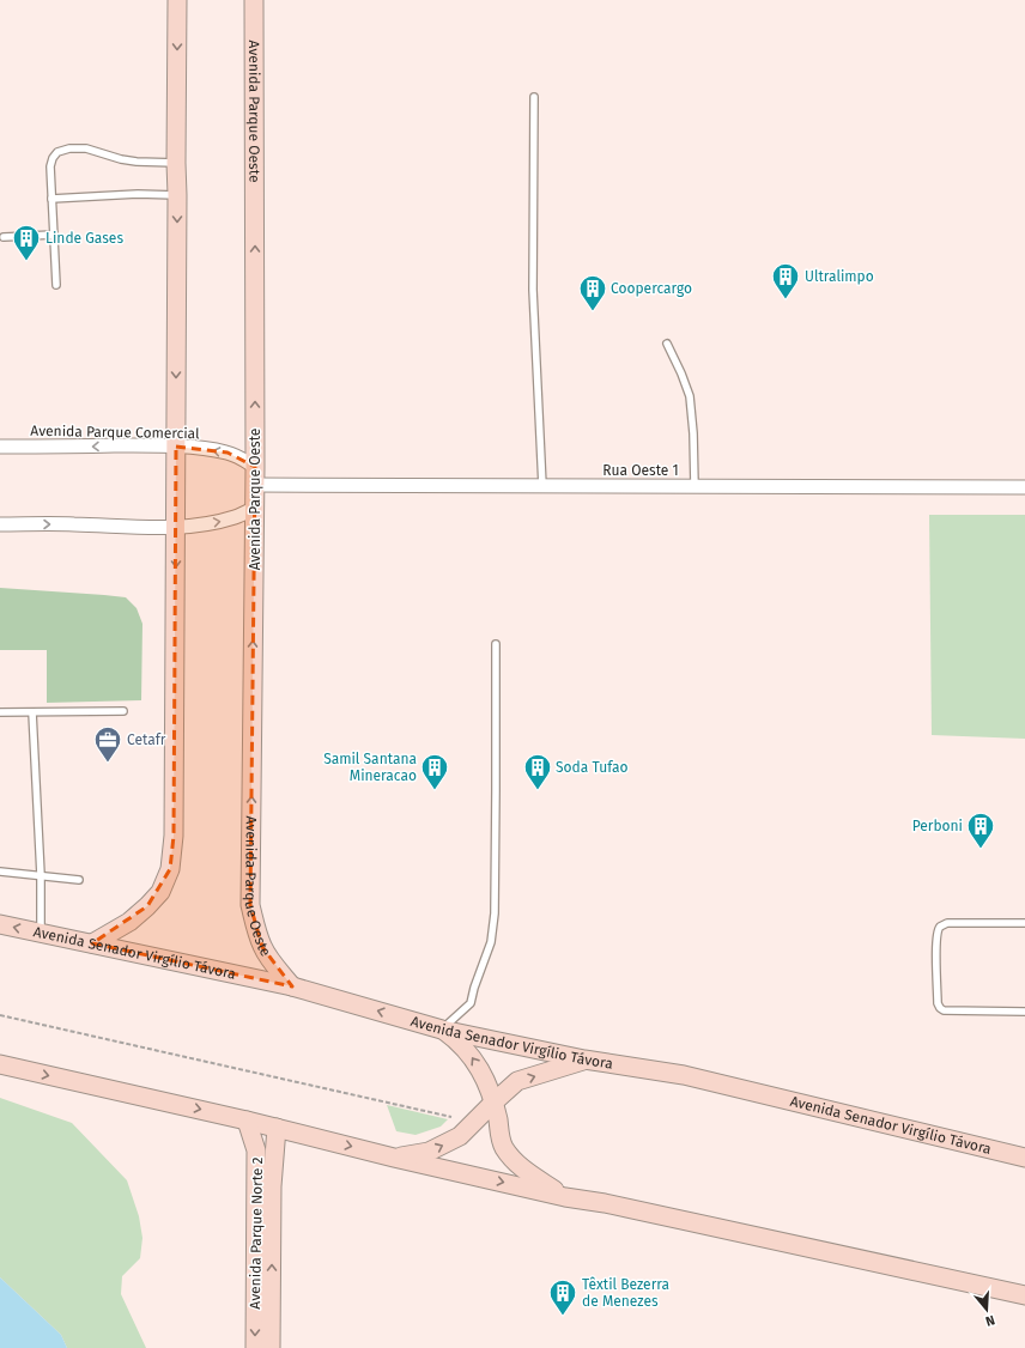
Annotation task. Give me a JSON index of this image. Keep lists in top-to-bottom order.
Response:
{
  "streets": {
    "street": [
      "Avenida Parque Oeste",
      "Avenida Parque Comercial",
      "Rua Oeste 1",
      "Avenida Senador Virgílio Távora",
      "Avenida Parque Norte 2"
    ]
  },
  "crossings": [
    ["Avenida Parque Oeste", "Avenida Parque Comercial"],
    ["Avenida Parque Oeste", "Rua Oeste 1"],
    ["Avenida Parque Oeste", "Avenida Senador Virgílio Távora"]
  ],
  "places": {
    "building": [
      "Linde Gases",
      "Ultralimpo",
      "Coopercargo",
      "Samil Santana Mineracao",
      "Soda Tufao",
      "Perboni",
      "Têxtil Bezerra de Menezes"
    ],
    "office": ["Cetafr"]
  },
  "north": "bottom"
}
